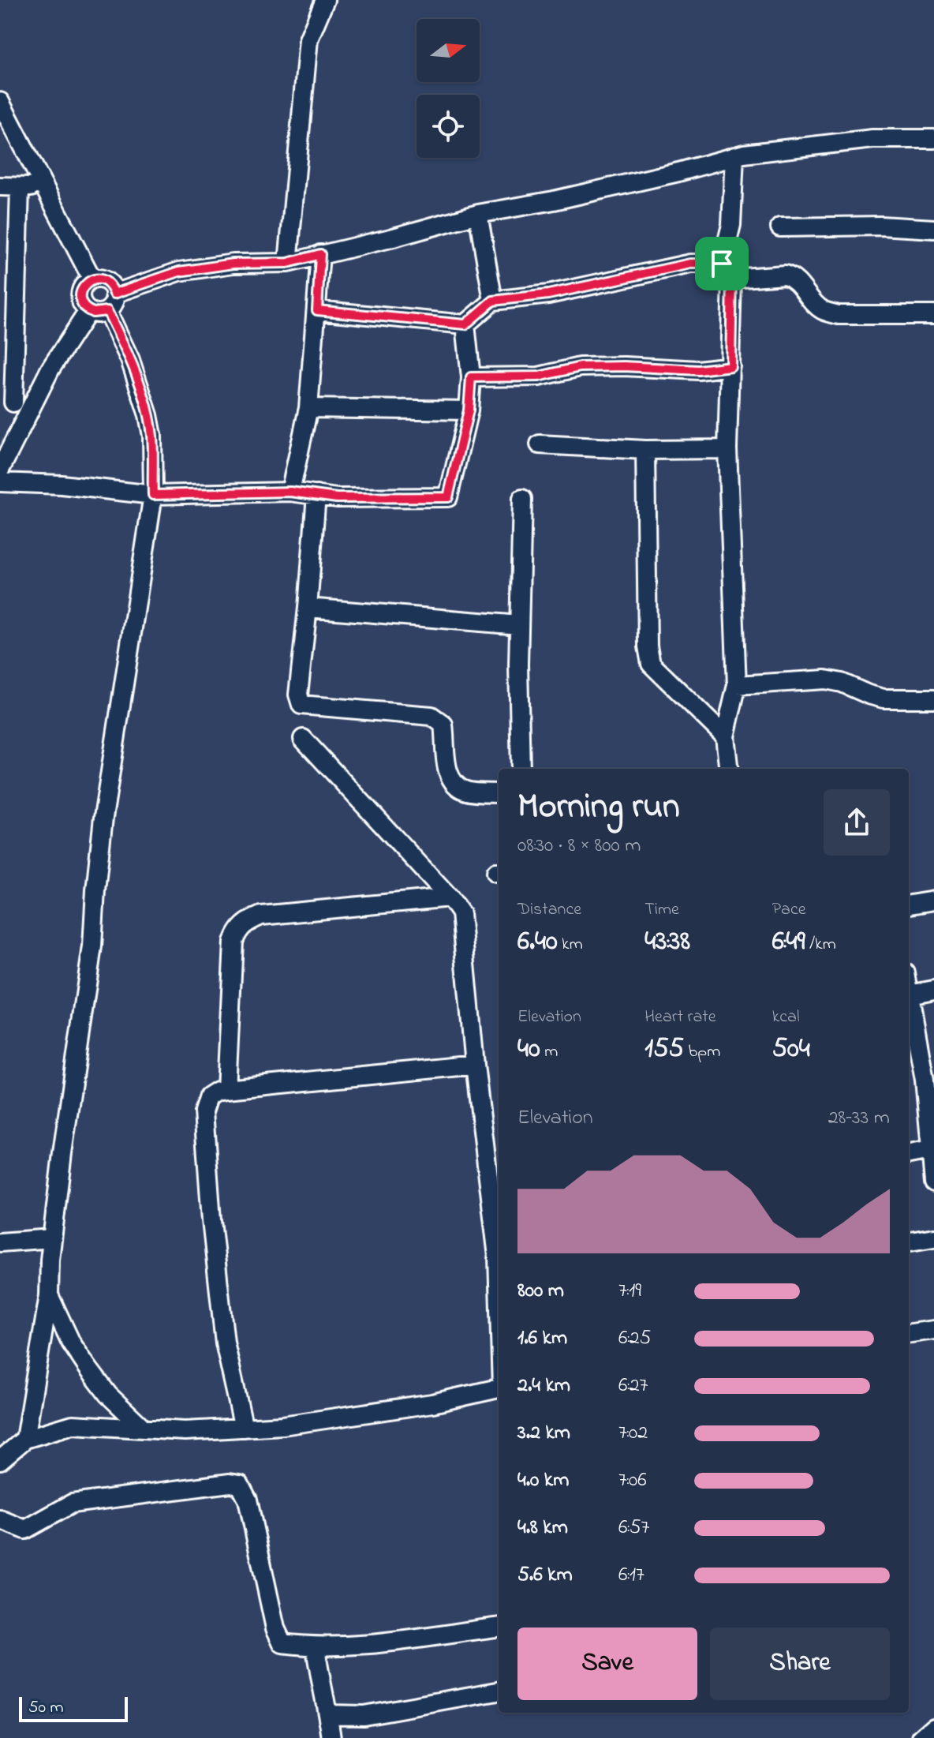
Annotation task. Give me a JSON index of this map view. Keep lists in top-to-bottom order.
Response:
{
  "scale_bar": "50 m",
  "north": "right",
  "page": {
    "heading": ["Morning run", "08:30 · 8 × 800 m"],
    "stats": [
      ["Distance", "6.40 km"],
      ["Time", "43:38"],
      ["Pace", "6:49 /km"],
      ["Elevation", "40 m"],
      ["Heart rate", "155 bpm"],
      ["kcal", "504"]
    ],
    "chart": ["Elevation", "28–33 m"],
    "list": [
      {
        "name": "800 m",
        "note": "7:19"
      },
      {
        "name": "1.6 km",
        "note": "6:25"
      },
      {
        "name": "2.4 km",
        "note": "6:27"
      },
      {
        "name": "3.2 km",
        "note": "7:02"
      },
      {
        "name": "4.0 km",
        "note": "7:06"
      },
      {
        "name": "4.8 km",
        "note": "6:57"
      },
      {
        "name": "5.6 km",
        "note": "6:17"
      }
    ],
    "buttons": ["Save", "Share"],
    "scale": "50 m"
  }
}
